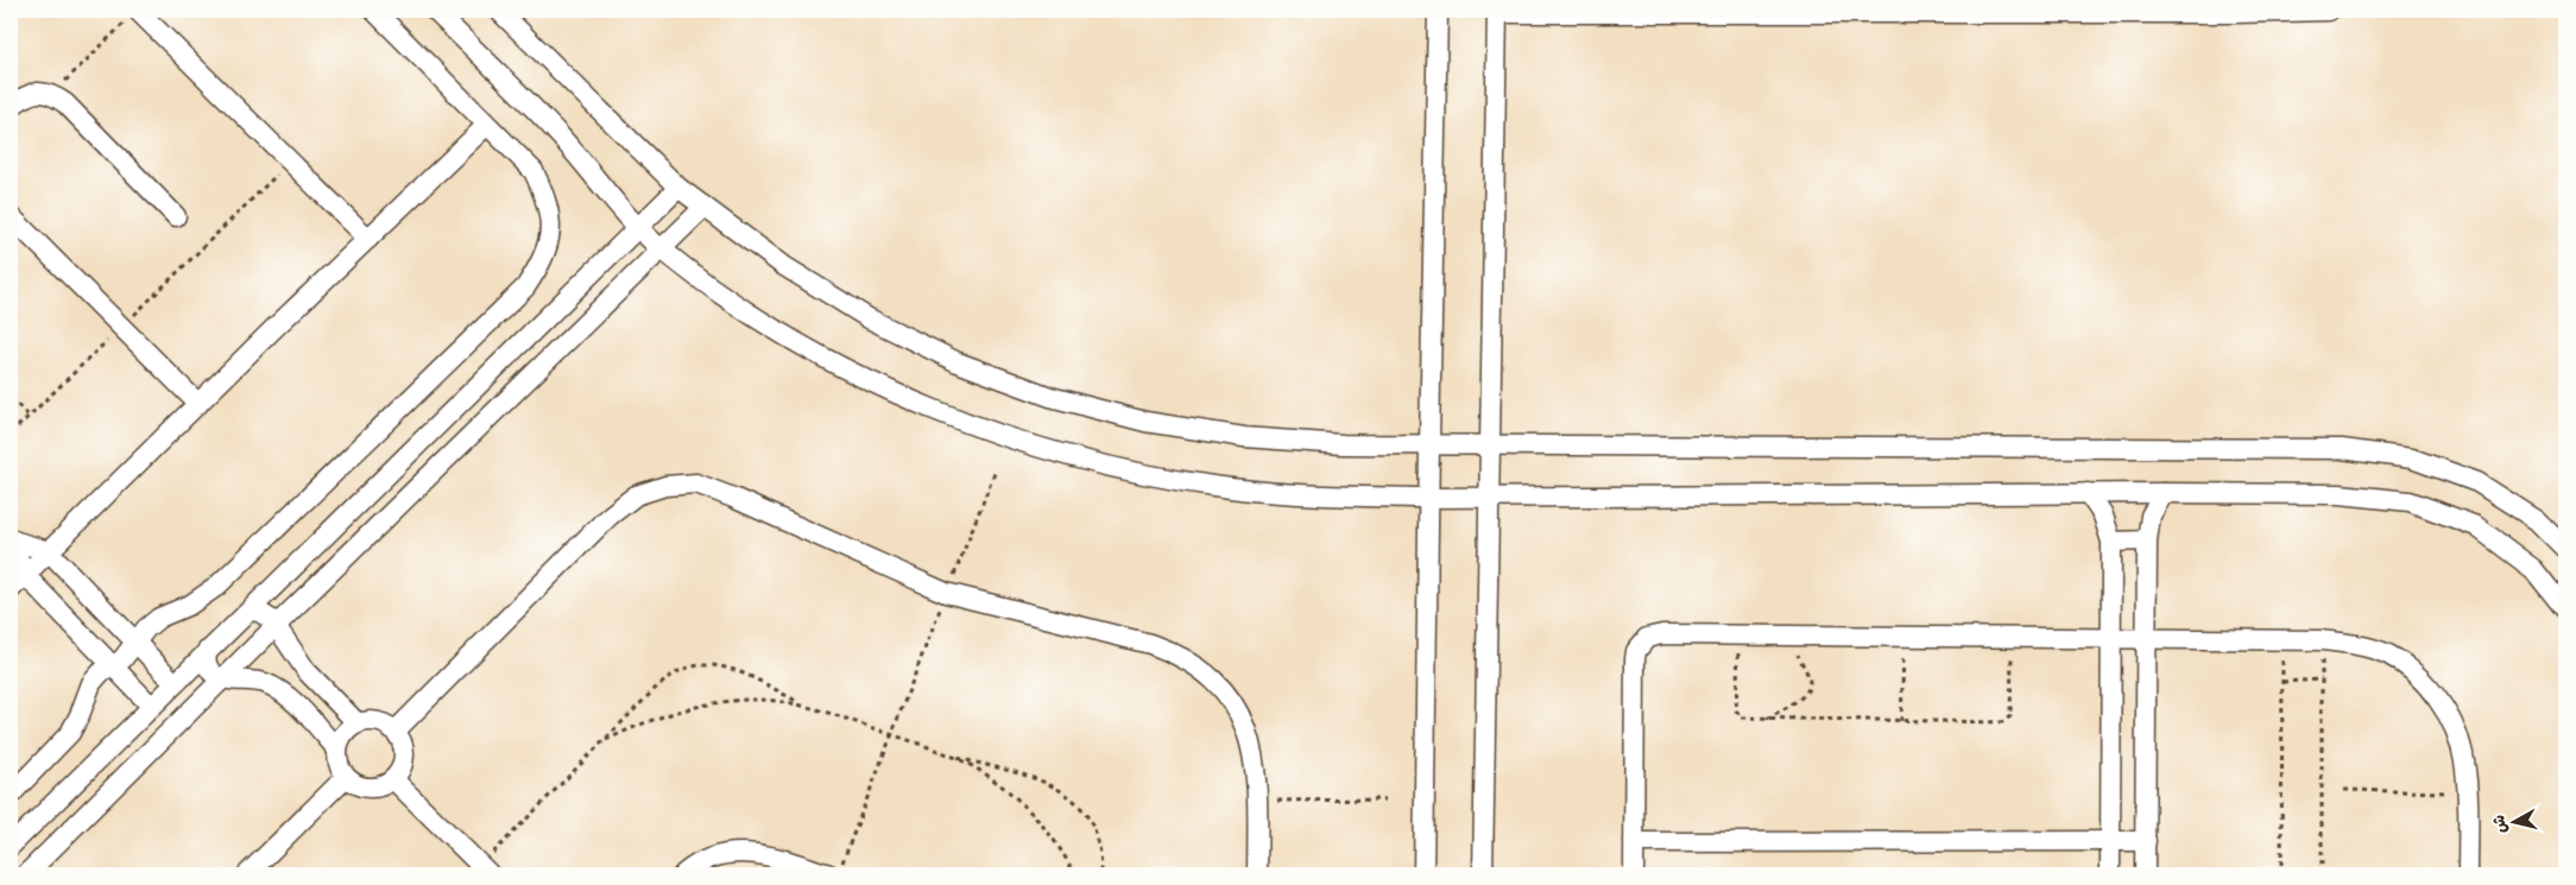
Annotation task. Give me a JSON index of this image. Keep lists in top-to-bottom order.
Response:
{
  "north": "left"
}
